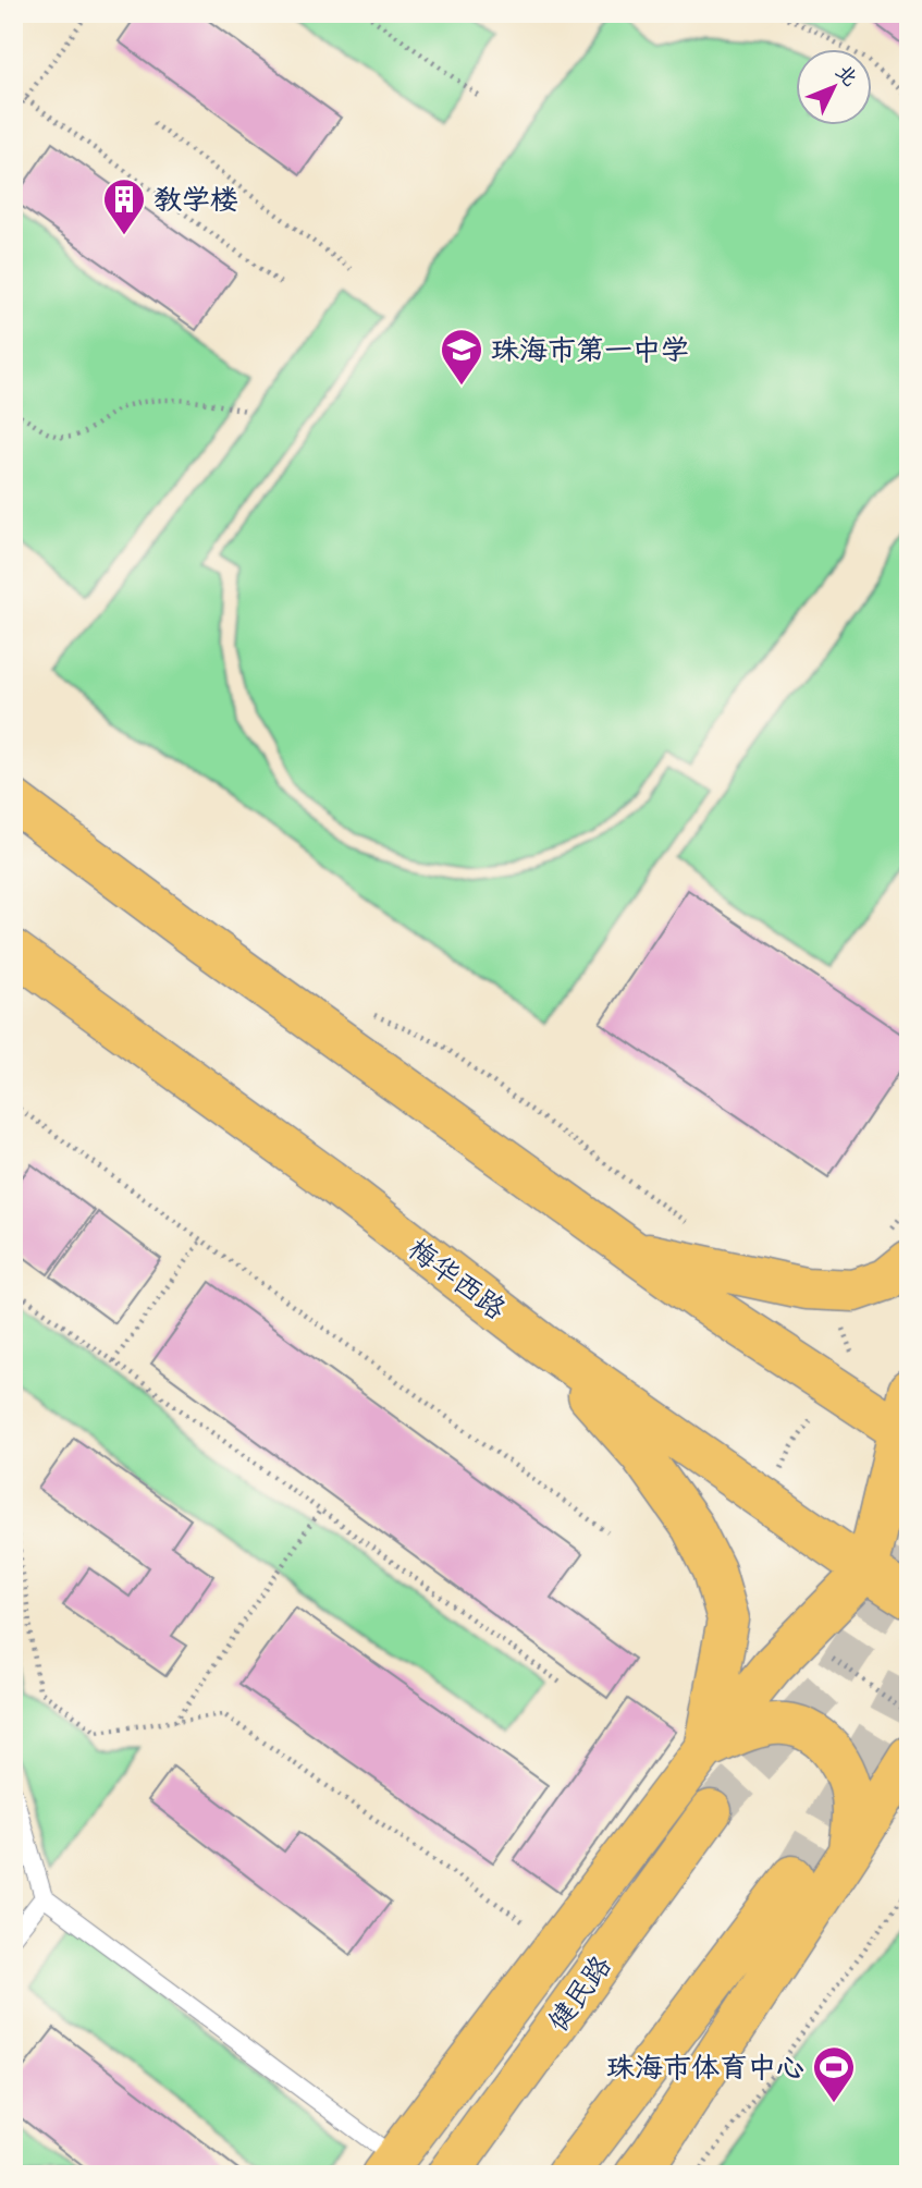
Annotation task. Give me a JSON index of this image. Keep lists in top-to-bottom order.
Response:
{
  "streets": {
    "main road": ["梅华西路", "健民路"]
  },
  "places": {
    "building": ["教学楼"],
    "school or university": ["珠海市第一中学"],
    "sports": ["珠海市体育中心"]
  },
  "north": "top right"
}
